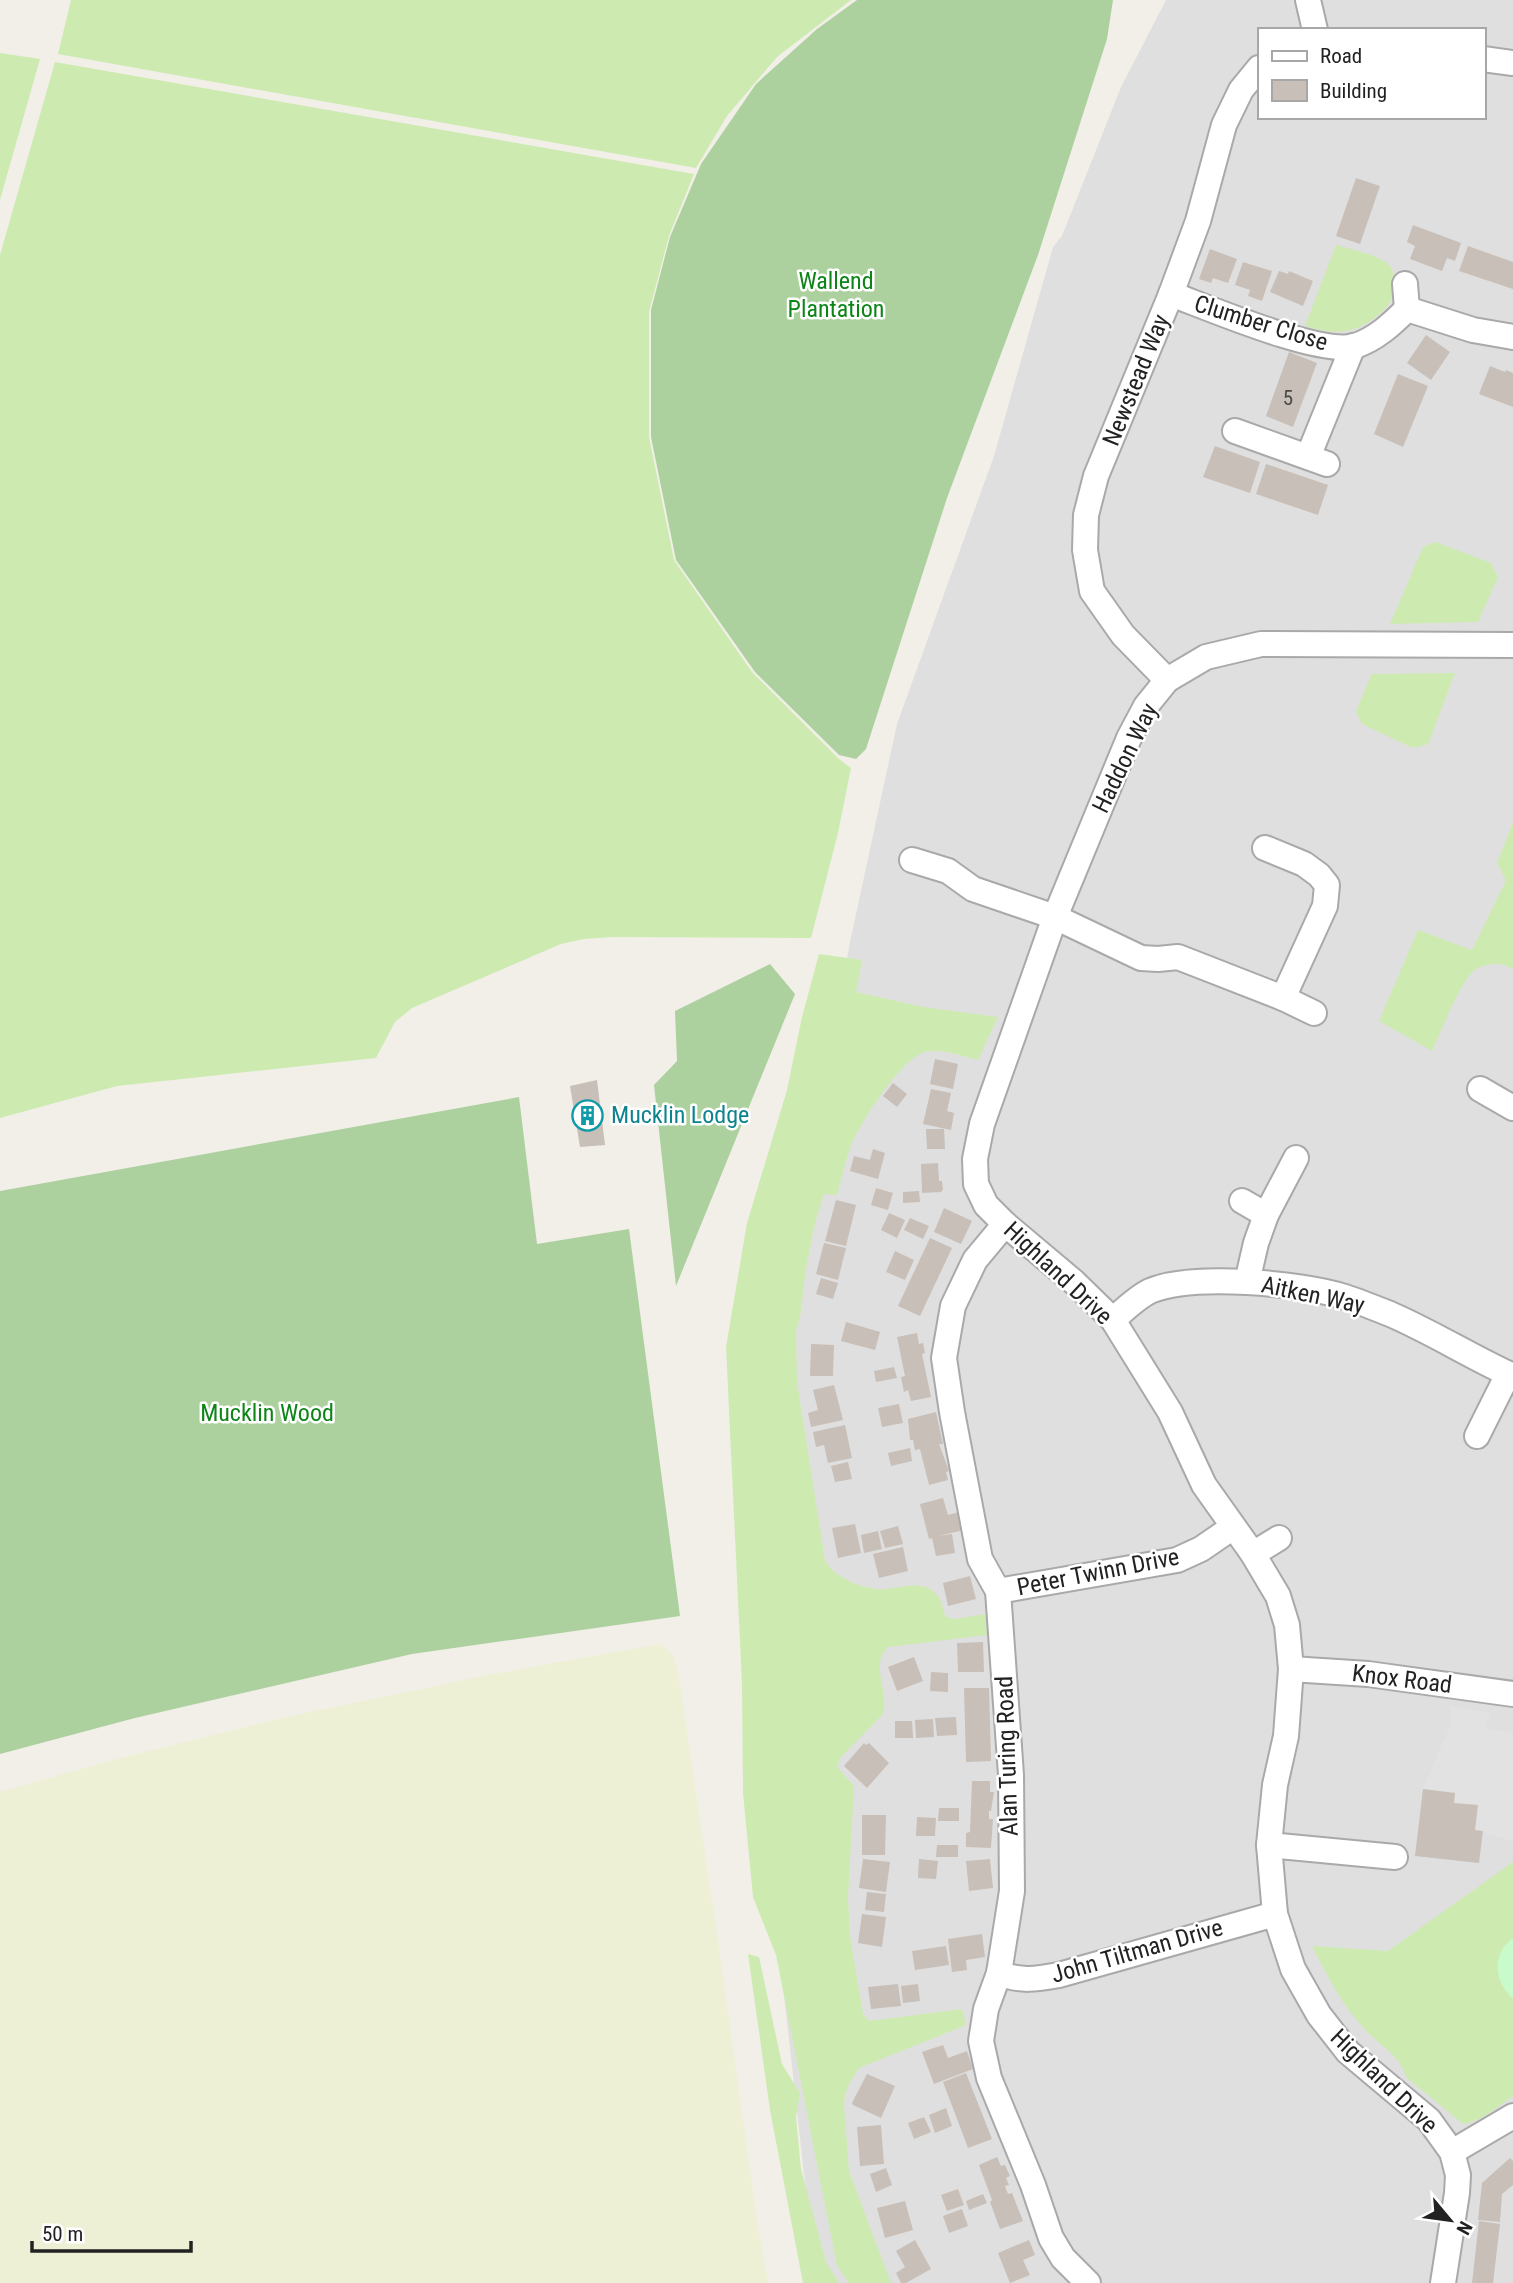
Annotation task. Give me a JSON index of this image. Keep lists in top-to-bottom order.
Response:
{
  "streets": {
    "street": [
      "Clumber Close",
      "Newstead Way",
      "Haddon Way",
      "Highland Drive",
      "Aitken Way",
      "Peter Twinn Drive",
      "Knox Road",
      "Alan Turing Road",
      "John Tiltman Drive"
    ]
  },
  "crossings": [
    ["Clumber Close", "Newstead Way"],
    ["Newstead Way", "Haddon Way"],
    ["Haddon Way", "Highland Drive"],
    ["Highland Drive", "Aitken Way"],
    ["Highland Drive", "Peter Twinn Drive"],
    ["Highland Drive", "Knox Road"],
    ["Highland Drive", "Alan Turing Road"],
    ["Highland Drive", "John Tiltman Drive"],
    ["Peter Twinn Drive", "Alan Turing Road"],
    ["Alan Turing Road", "John Tiltman Drive"]
  ],
  "parks": ["Wallend Plantation", "Mucklin Wood"],
  "places": {
    "building": ["Mucklin Lodge"]
  },
  "house_numbers": ["5"],
  "legend": ["Road", "Building"],
  "scale_bar": "50 m",
  "north": "bottom right"
}
